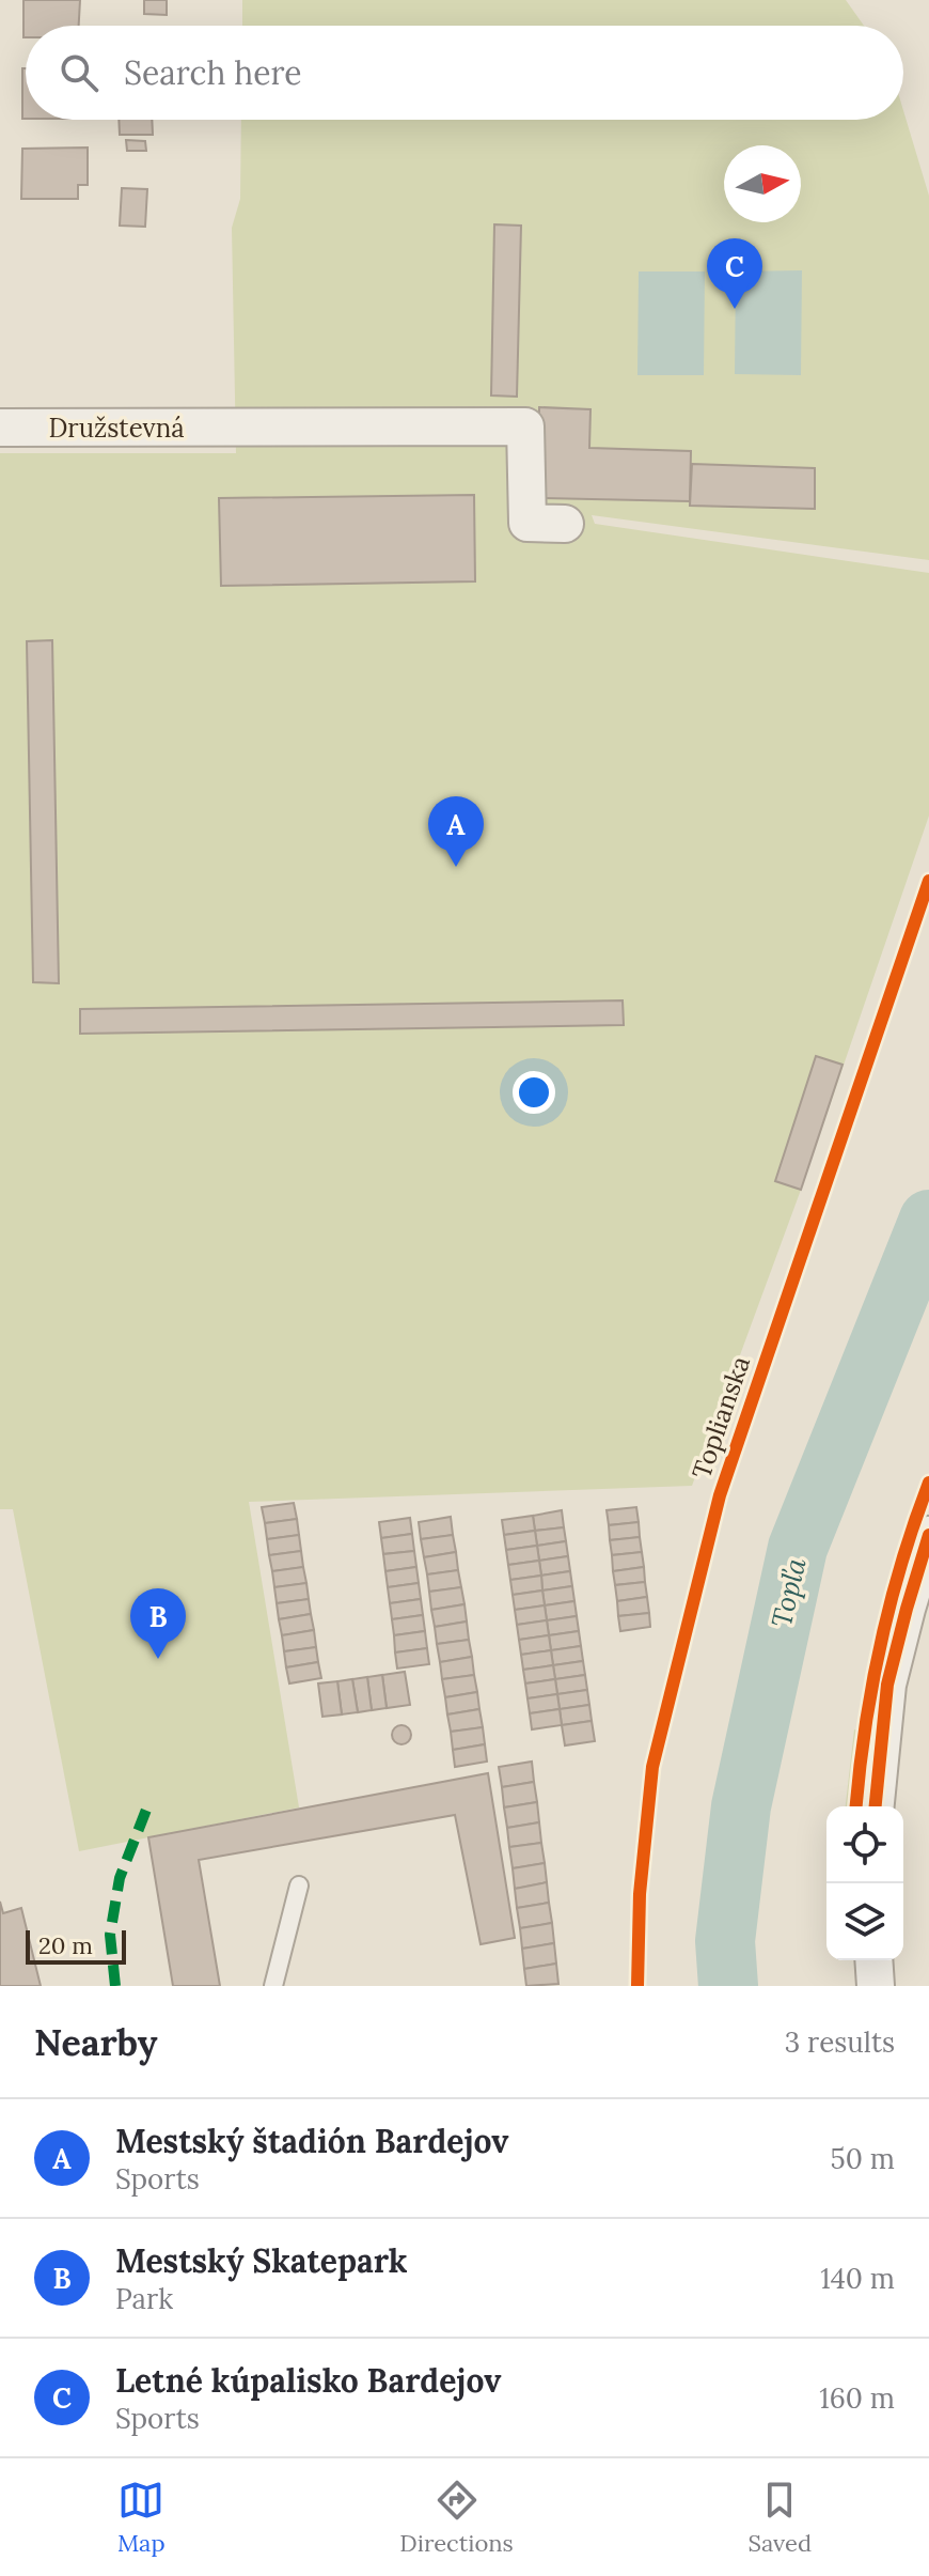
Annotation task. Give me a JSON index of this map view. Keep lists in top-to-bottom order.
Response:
{
  "streets": {
    "street": ["Družstevná"],
    "cycle path": ["Toplianska"]
  },
  "water": ["Topľa"],
  "scale_bar": "20 m",
  "north": "right",
  "page": {
    "search": "Search here",
    "pins": ["C", "A", "B"],
    "scale": "20 m",
    "heading": ["Nearby", "3 results"],
    "list": [
      {
        "mark": "A",
        "name": "Mestský štadión Bardejov",
        "note": "Sports",
        "value": "50 m"
      },
      {
        "mark": "B",
        "name": "Mestský Skatepark",
        "note": "Park",
        "value": "140 m"
      },
      {
        "mark": "C",
        "name": "Letné kúpalisko Bardejov",
        "note": "Sports",
        "value": "160 m"
      }
    ],
    "nav": ["Map", "Directions", "Saved"]
  }
}
